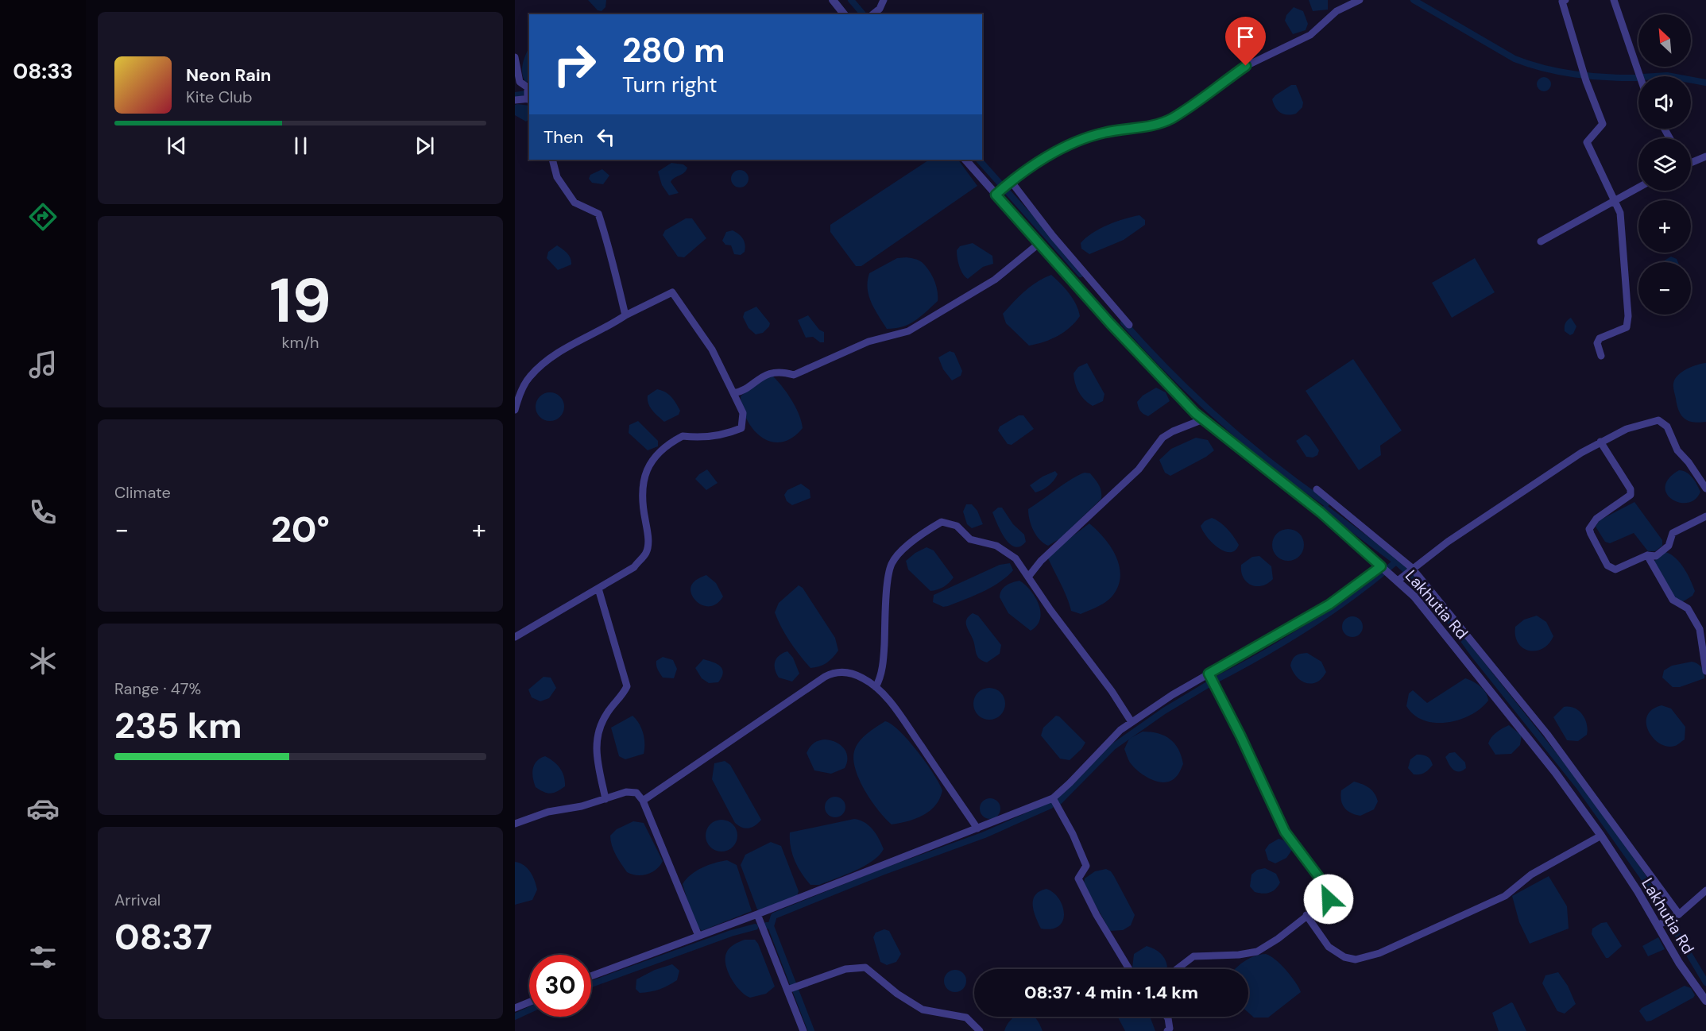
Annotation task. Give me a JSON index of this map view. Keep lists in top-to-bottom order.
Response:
{
  "streets": {
    "street": ["Lakhutia Rd"]
  },
  "north": "top left",
  "page": {
    "tabs": "08:33",
    "map_buttons": ["+", "−"],
    "turn": ["280 m", "Turn right"],
    "song": ["Neon Rain", "Kite Club"],
    "then": "Then",
    "tile": [
      ["19", "km/h"],
      "Climate",
      ["Range · 47%", "235 km"],
      ["Arrival", "08:37"]
    ],
    "heat": ["−", "20°", "+"],
    "limit": "30",
    "trip": "08:37 · 4 min · 1.4 km"
  }
}
